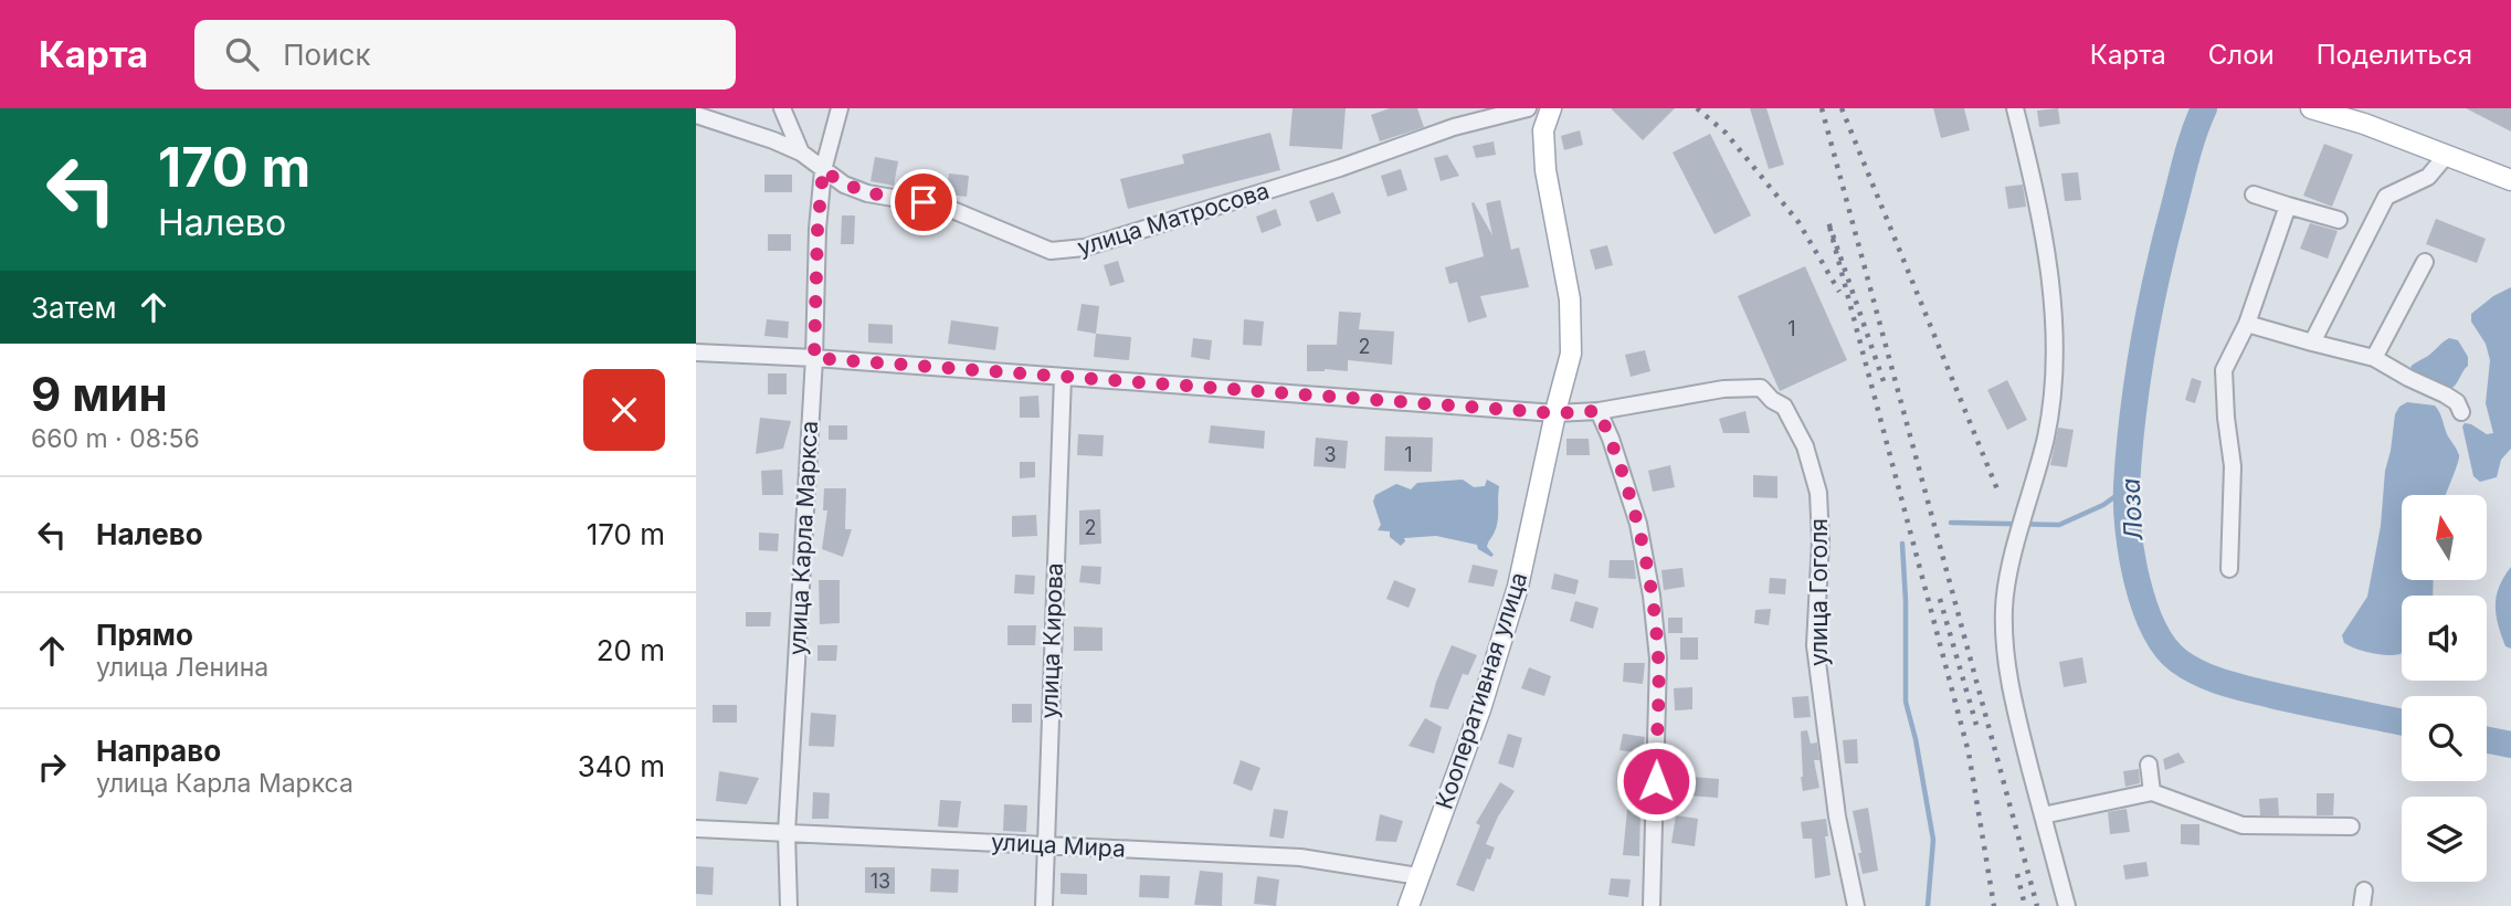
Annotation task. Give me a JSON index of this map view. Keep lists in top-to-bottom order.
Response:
{
  "streets": {
    "main road": ["Кооперативная улица"],
    "street": [
      "улица Матросова",
      "улица Карла Маркса",
      "улица Гоголя",
      "улица Кирова",
      "улица Мира"
    ]
  },
  "crossings": [
    ["улица Матросова", "улица Карла Маркса"],
    ["улица Карла Маркса", "улица Мира"],
    ["улица Кирова", "улица Мира"],
    ["Кооперативная улица", "улица Мира"]
  ],
  "water": ["Лоза"],
  "house_numbers": [
    "1",
    "2",
    "3",
    "1",
    "2",
    "13"
  ],
  "north": "top",
  "page": {
    "header": "Карта",
    "search": "Поиск",
    "nav": ["Карта", "Слои", "Поделиться"],
    "turn": ["170 m", "Налево"],
    "then": "Затем",
    "heading": ["9 мин", "660 m · 08:56"],
    "list": [
      {
        "name": "Налево",
        "value": "170 m"
      },
      {
        "name": "Прямо",
        "note": "улица Ленина",
        "value": "20 m"
      },
      {
        "name": "Направо",
        "note": "улица Карла Маркса",
        "value": "340 m"
      }
    ]
  }
}
